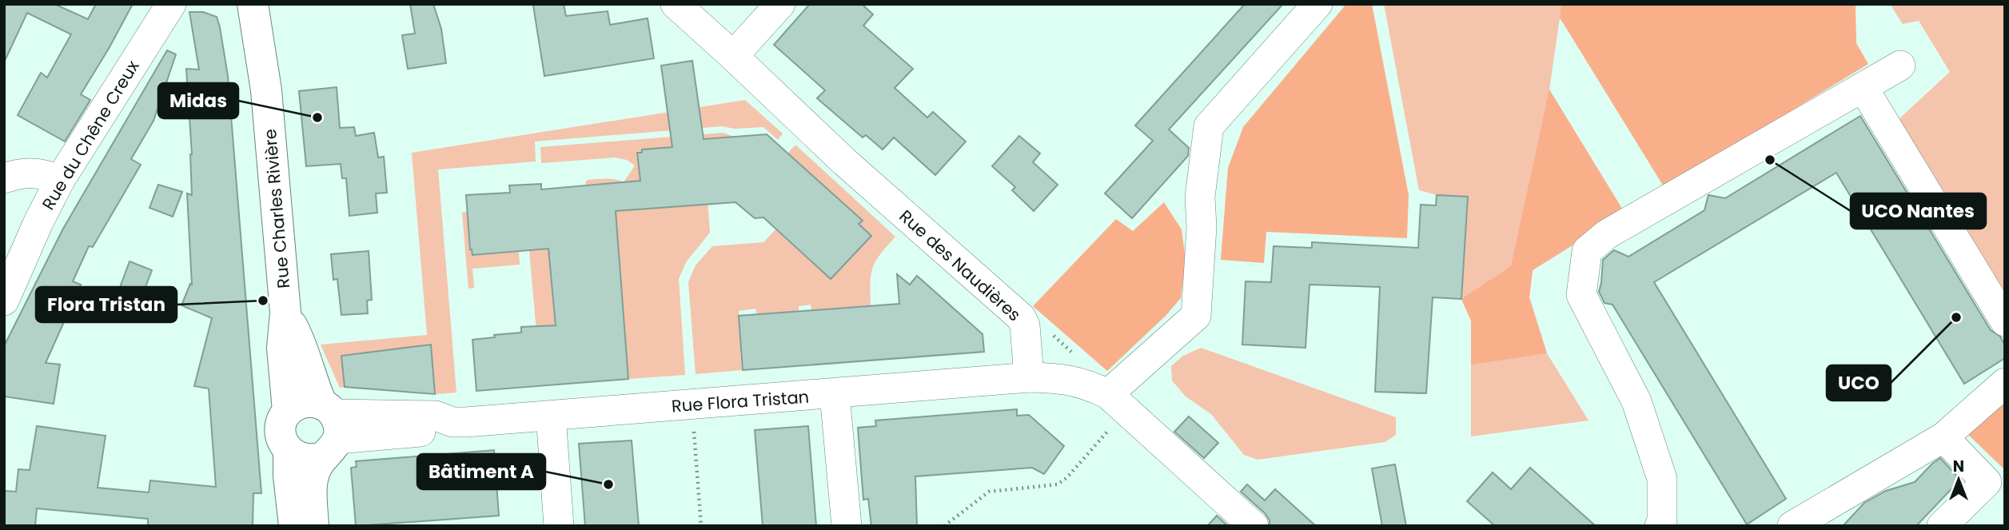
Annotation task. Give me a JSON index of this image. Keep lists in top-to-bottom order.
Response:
{
  "streets": {
    "main road": ["Rue Charles Rivière"],
    "street": ["Rue du Chêne Creux", "Rue des Naudières", "Rue Flora Tristan"]
  },
  "crossings": [
    ["Rue Charles Rivière", "Rue Flora Tristan"],
    ["Rue des Naudières", "Rue Flora Tristan"]
  ],
  "places": [
    "Midas",
    "UCO Nantes",
    "Flora Tristan",
    "UCO",
    "Bâtiment A"
  ],
  "north": "top"
}
